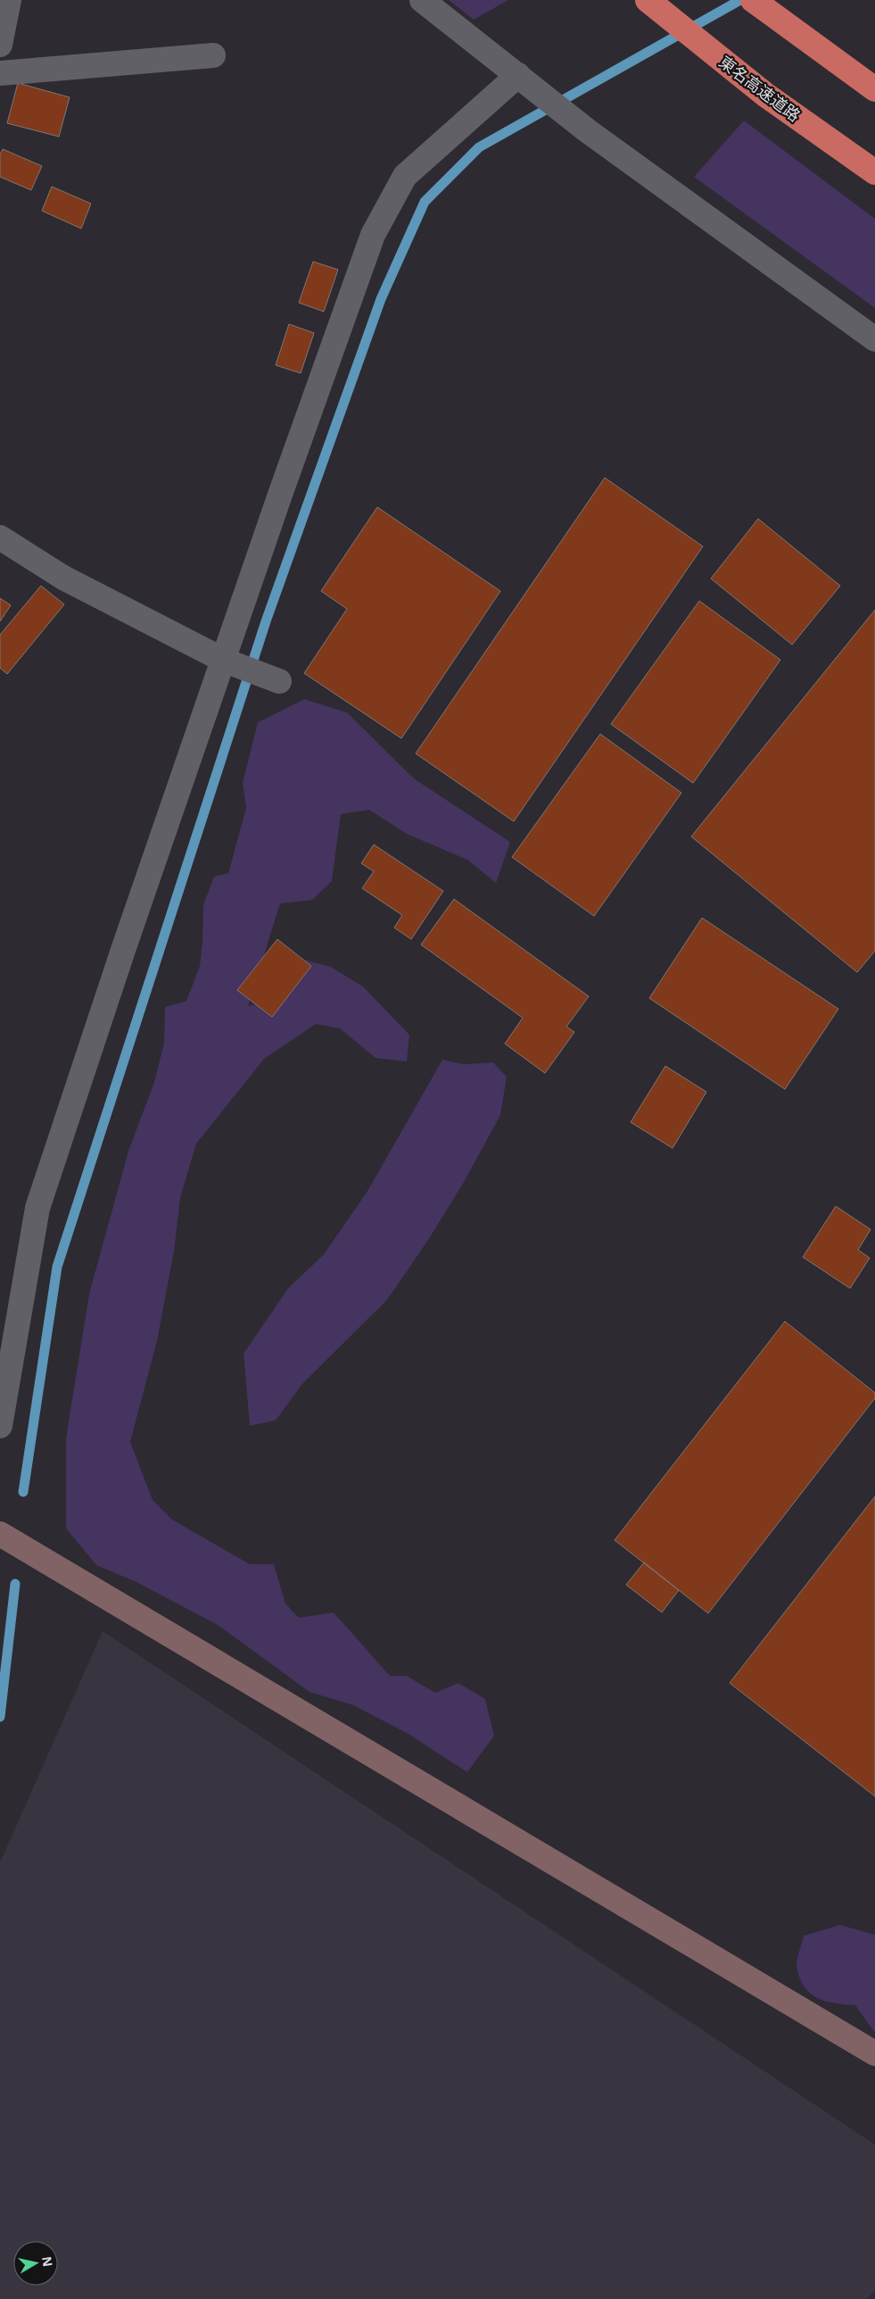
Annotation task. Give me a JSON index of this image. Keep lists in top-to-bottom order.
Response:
{
  "streets": {
    "highway": ["東名高速道路"]
  },
  "north": "right"
}
